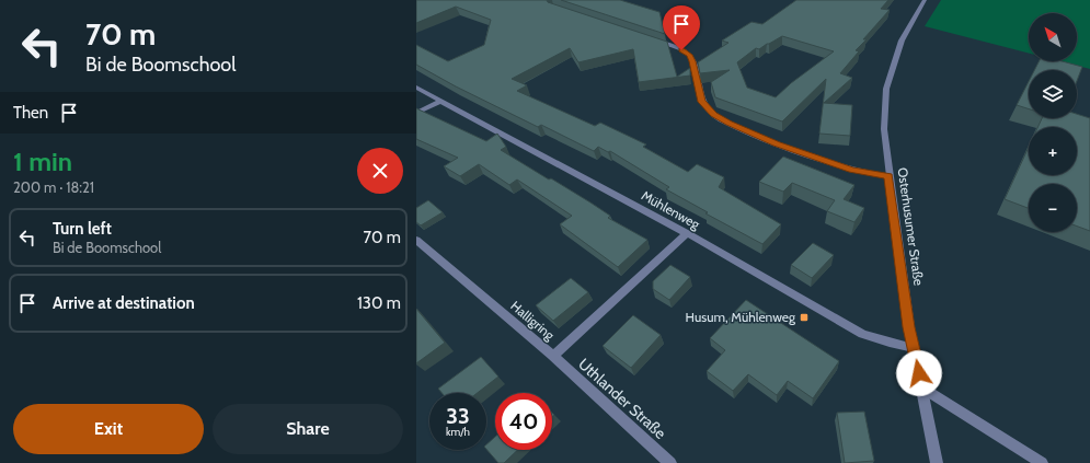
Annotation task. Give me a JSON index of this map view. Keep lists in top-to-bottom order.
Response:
{
  "streets": {
    "street": [
      "Mühlenweg",
      "Osterhusumer Straße",
      "Halligring",
      "Uthlander Straße"
    ]
  },
  "crossings": [
    ["Mühlenweg", "Osterhusumer Straße"],
    ["Mühlenweg", "Halligring"],
    ["Halligring", "Uthlander Straße"]
  ],
  "places": {
    "transit": ["Husum, Mühlenweg"]
  },
  "north": "top left",
  "page": {
    "turn": ["70 m", "Bi de Boomschool"],
    "map_buttons": ["+", "−"],
    "then": "Then",
    "heading": ["1 min", "200 m · 18:21"],
    "list": [
      {
        "name": "Turn left",
        "note": "Bi de Boomschool",
        "value": "70 m"
      },
      {
        "name": "Arrive at destination",
        "value": "130 m"
      }
    ],
    "speed": "33 km/h",
    "limit": "40",
    "buttons": ["Exit", "Share"]
  }
}
